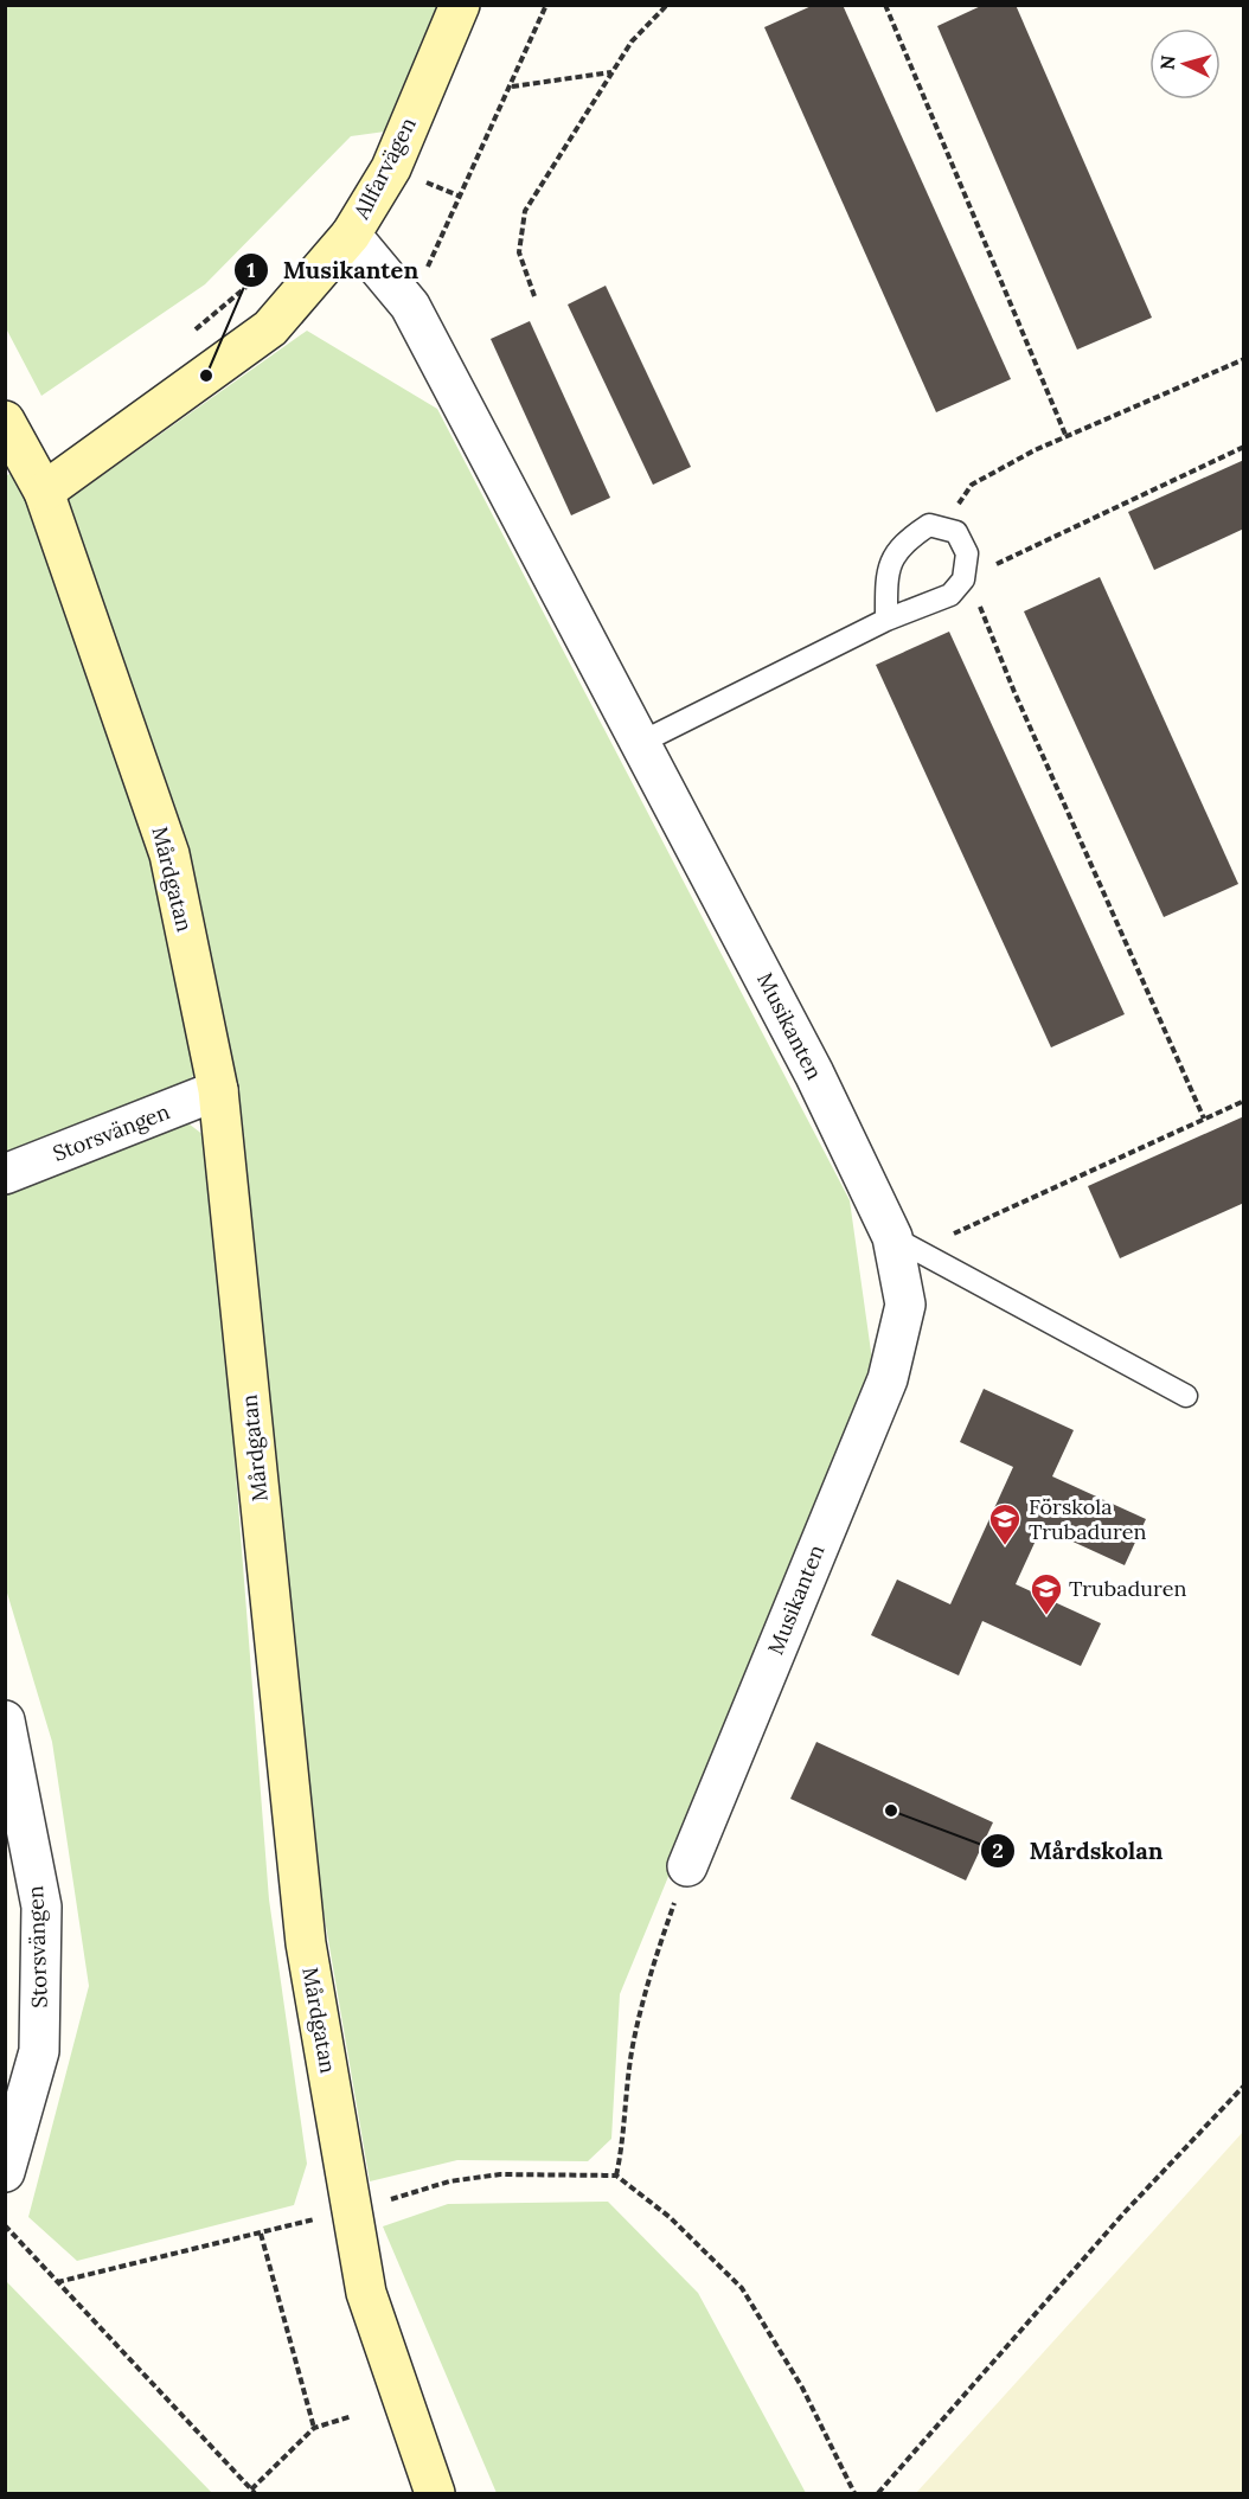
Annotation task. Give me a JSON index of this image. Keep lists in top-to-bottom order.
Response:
{
  "streets": {
    "street": [
      "Allfarvägen",
      "Mårdgatan",
      "Musikanten",
      "Storsvängen"
    ]
  },
  "crossings": [
    ["Allfarvägen", "Mårdgatan"],
    ["Allfarvägen", "Musikanten"],
    ["Mårdgatan", "Storsvängen"]
  ],
  "places": {
    "other": ["Musikanten", "Mårdskolan"],
    "school or university": ["Förskola Trubaduren", "Trubaduren"]
  },
  "north": "left"
}
